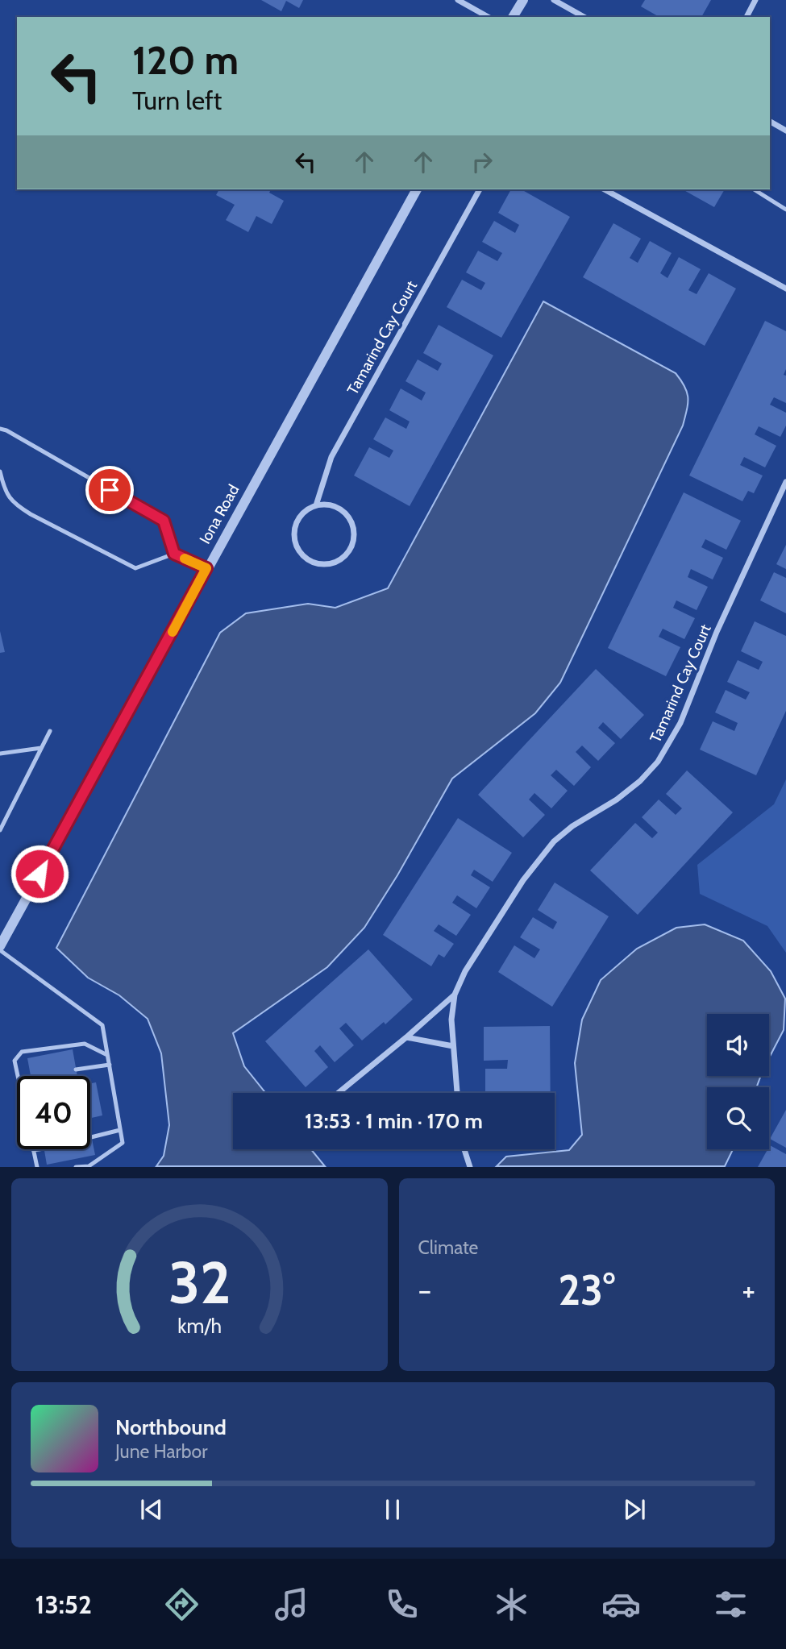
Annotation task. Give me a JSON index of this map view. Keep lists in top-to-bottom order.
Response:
{
  "streets": {
    "street": ["Tamarind Cay Court", "Iona Road"]
  },
  "page": {
    "turn": ["120 m", "Turn left"],
    "limit": "40",
    "trip": "13:53 · 1 min · 170 m",
    "tile": "Climate",
    "heat": ["−", "23°", "+"],
    "song": ["Northbound", "June Harbor"],
    "tabs": "13:52",
    "gauge": ["32", "km/h"]
  }
}
